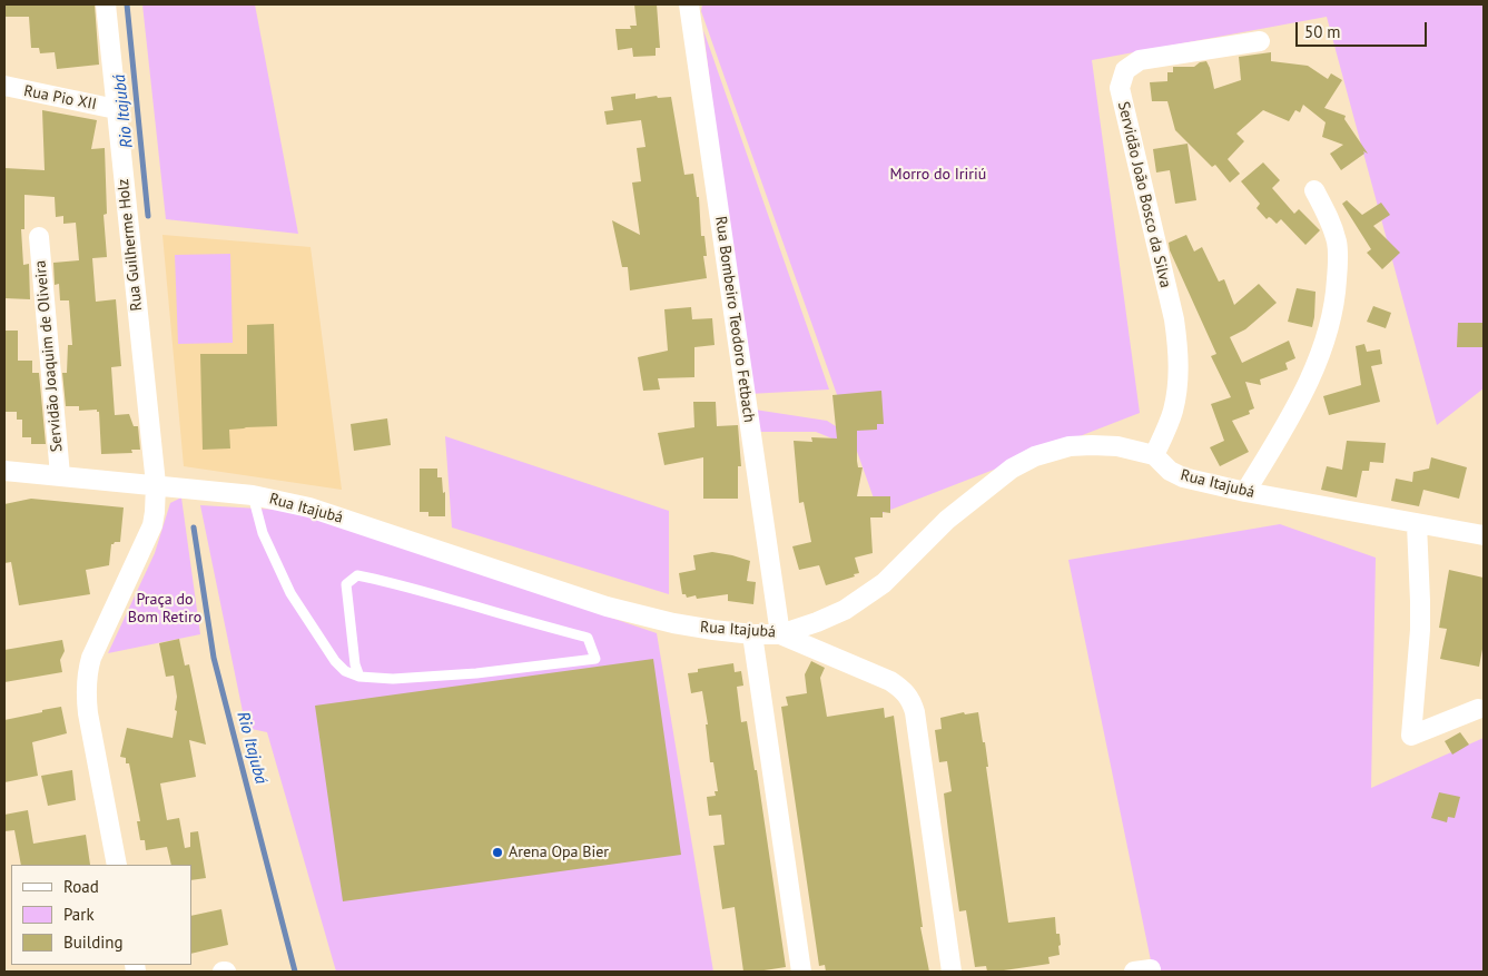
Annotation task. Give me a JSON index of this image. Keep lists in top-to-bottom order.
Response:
{
  "streets": {
    "street": [
      "Rua Pio XII",
      "Servidão João Bosco da Silva",
      "Rua Guilherme Holz",
      "Rua Bombeiro Teodoro Fetbach",
      "Servidão Joaquim de Oliveira",
      "Rua Itajubá"
    ]
  },
  "crossings": [
    ["Rua Pio XII", "Rua Guilherme Holz"],
    ["Servidão João Bosco da Silva", "Rua Itajubá"],
    ["Rua Guilherme Holz", "Rua Itajubá"],
    ["Rua Bombeiro Teodoro Fetbach", "Rua Itajubá"],
    ["Servidão Joaquim de Oliveira", "Rua Itajubá"]
  ],
  "water": ["Rio Itajubá"],
  "parks": ["Morro do Iririú", "Praça do Bom Retiro"],
  "places": ["Arena Opa Bier"],
  "legend": ["Road", "Park", "Building"],
  "scale_bar": "50 m"
}
